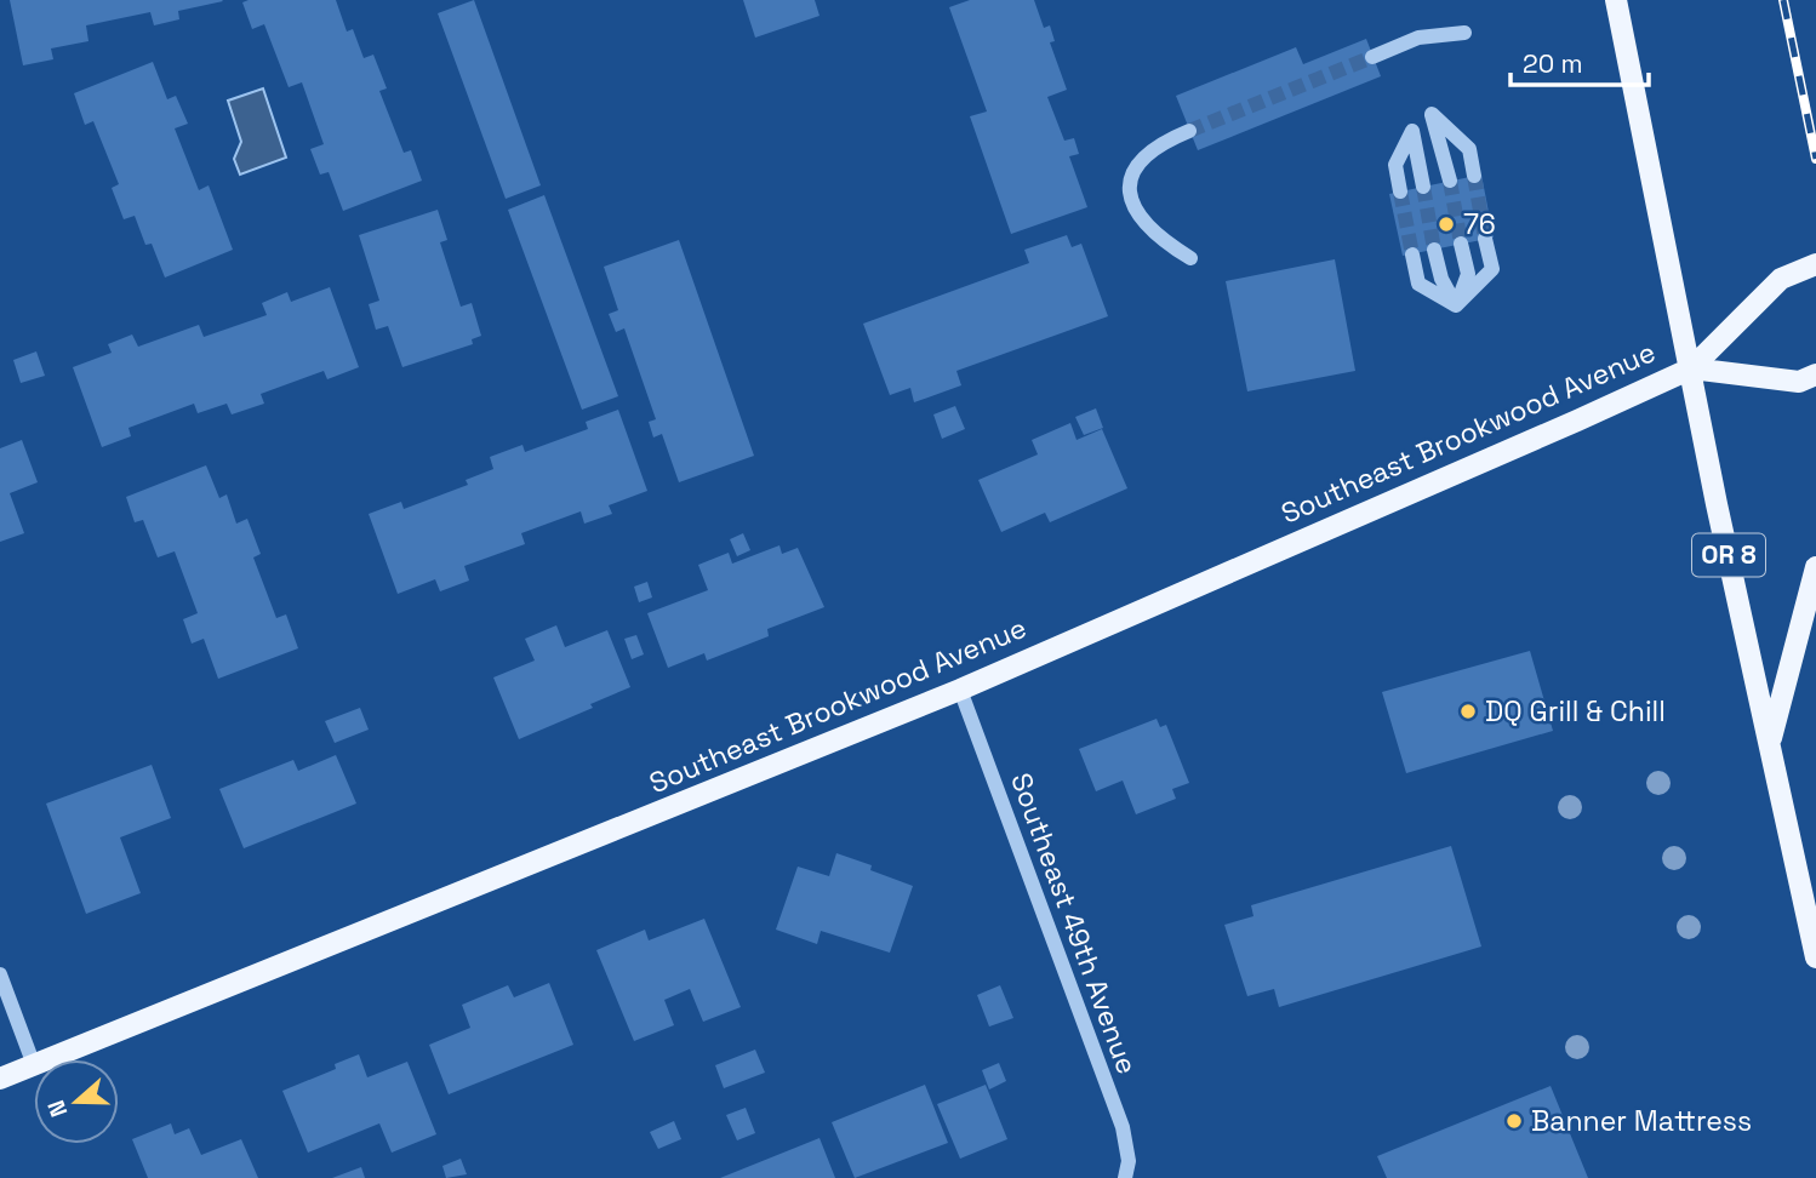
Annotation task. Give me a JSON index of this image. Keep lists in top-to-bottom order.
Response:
{
  "streets": {
    "main road": ["Southeast Brookwood Avenue", "OR 8"],
    "street": ["Southeast 49th Avenue"]
  },
  "crossings": [
    ["Southeast Brookwood Avenue", "OR 8"],
    ["Southeast Brookwood Avenue", "Southeast 49th Avenue"]
  ],
  "places": ["76", "DQ Grill & Chill", "Banner Mattress"],
  "scale_bar": "20 m",
  "north": "left"
}
